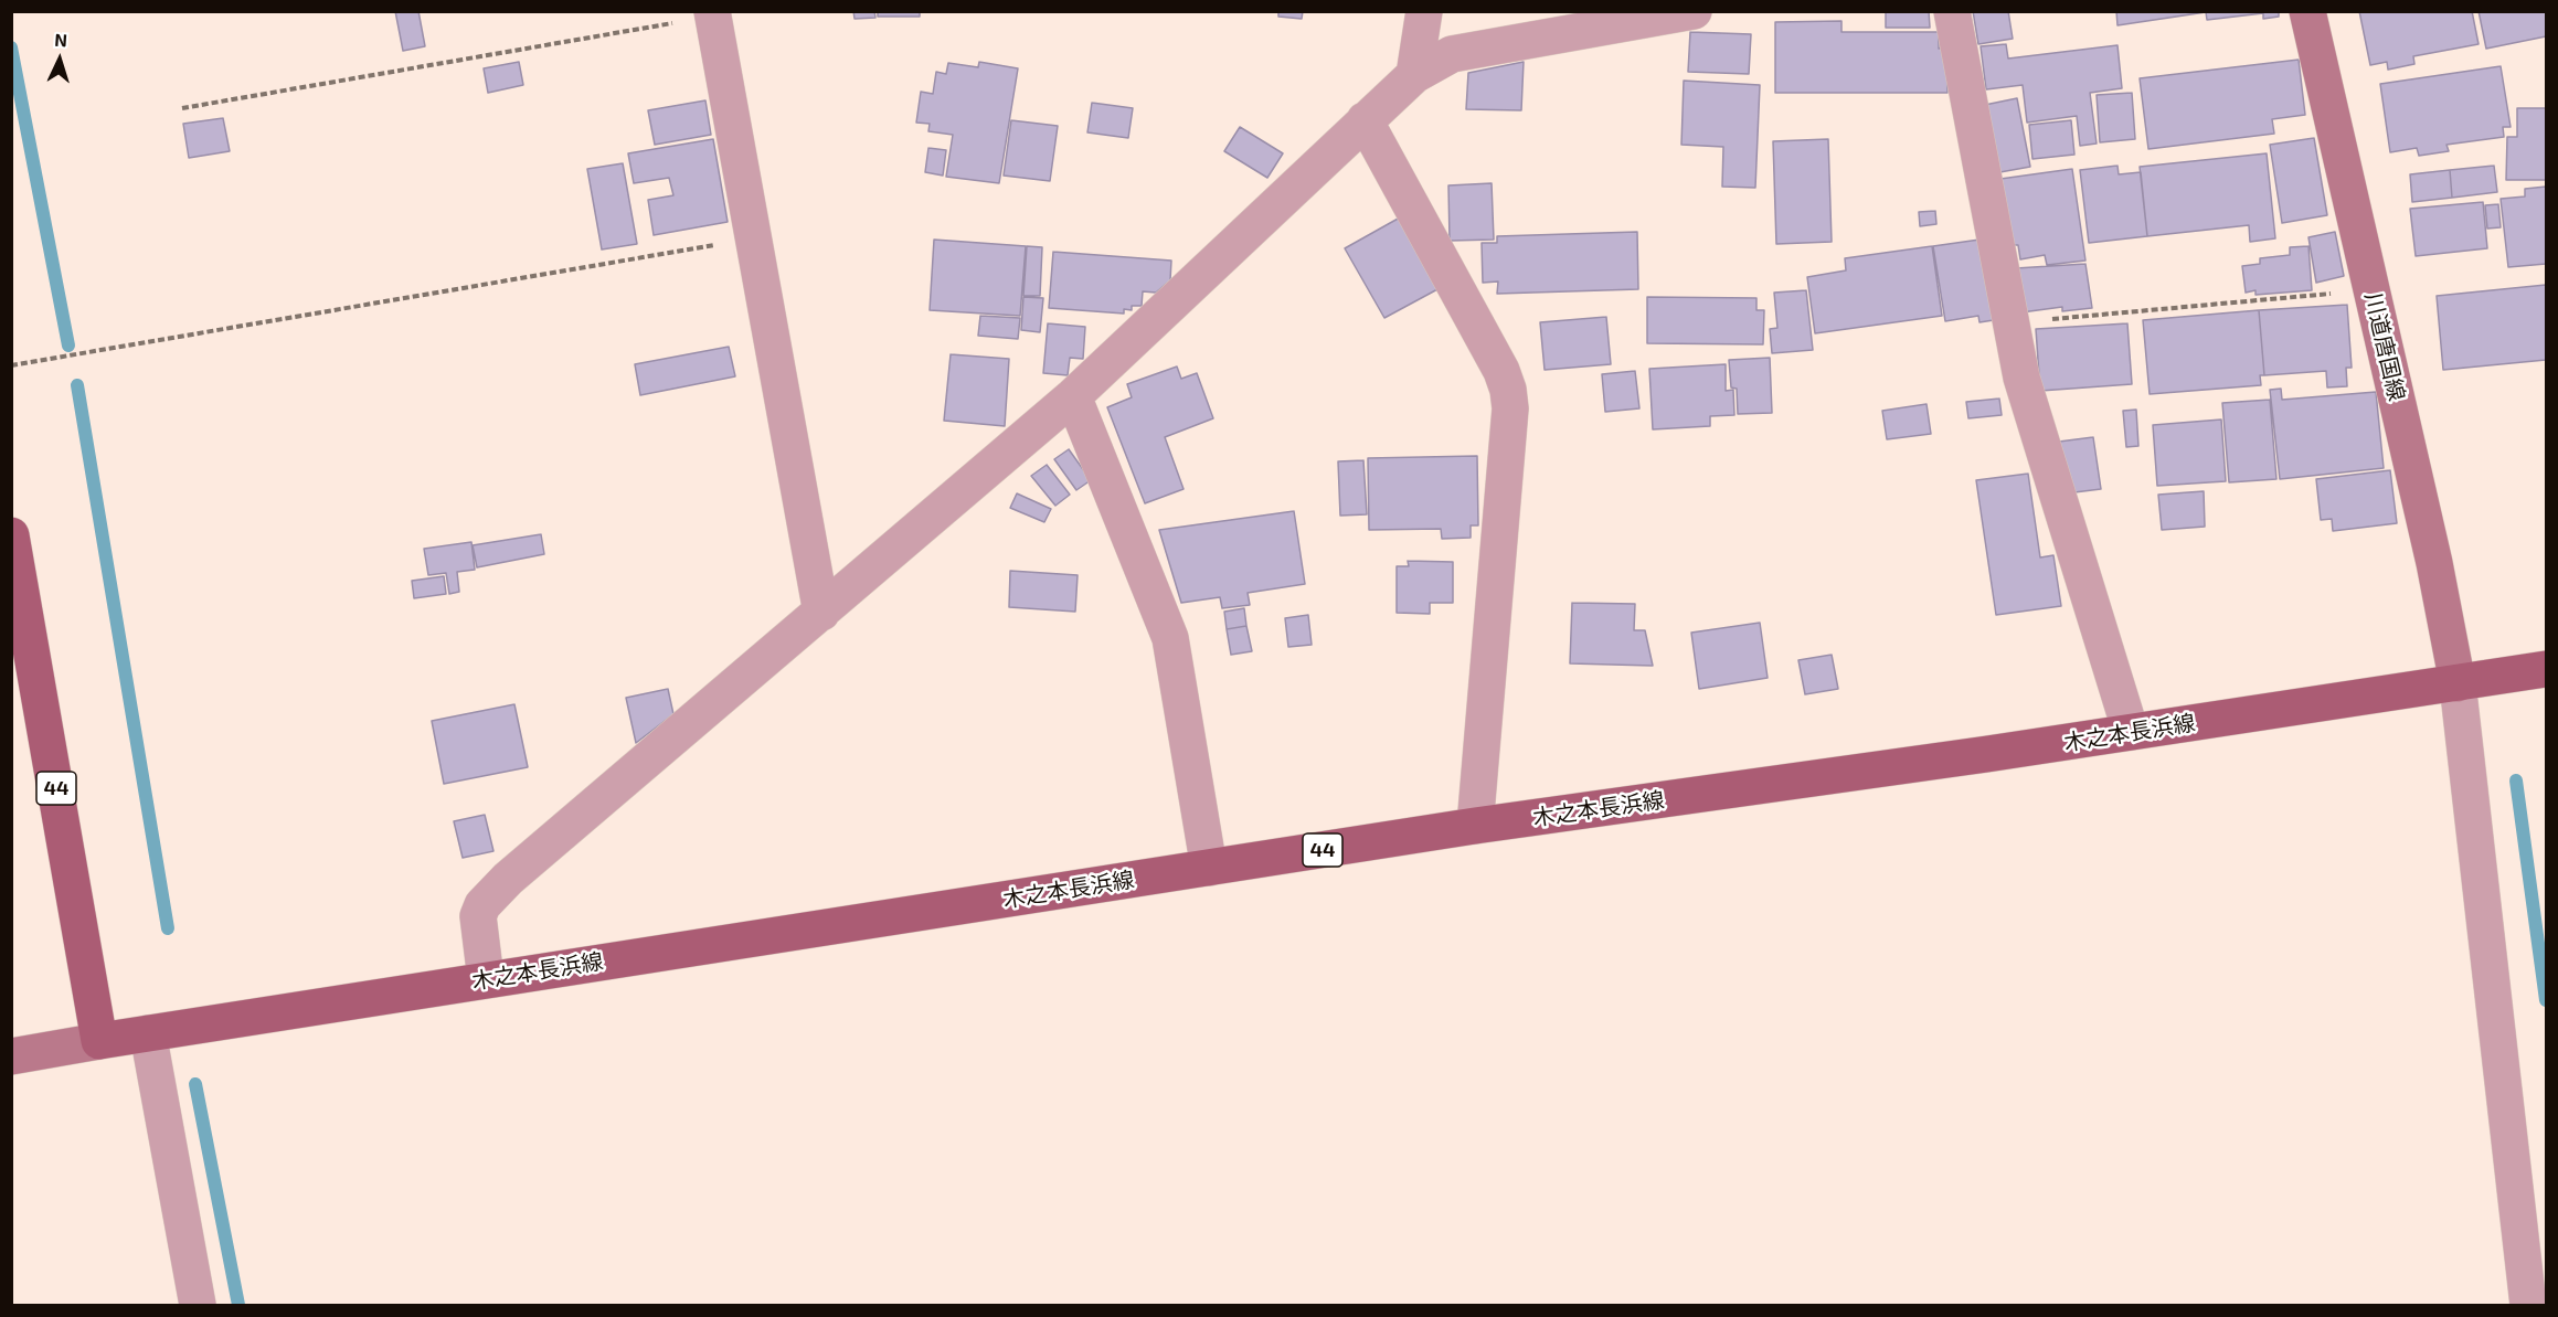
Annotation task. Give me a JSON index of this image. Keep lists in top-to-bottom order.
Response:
{
  "streets": {
    "main road": ["川道唐国線", "木之本長浜線", "44"]
  },
  "crossings": [
    ["川道唐国線", "木之本長浜線"],
    ["木之本長浜線", "44"]
  ],
  "north": "top"
}
